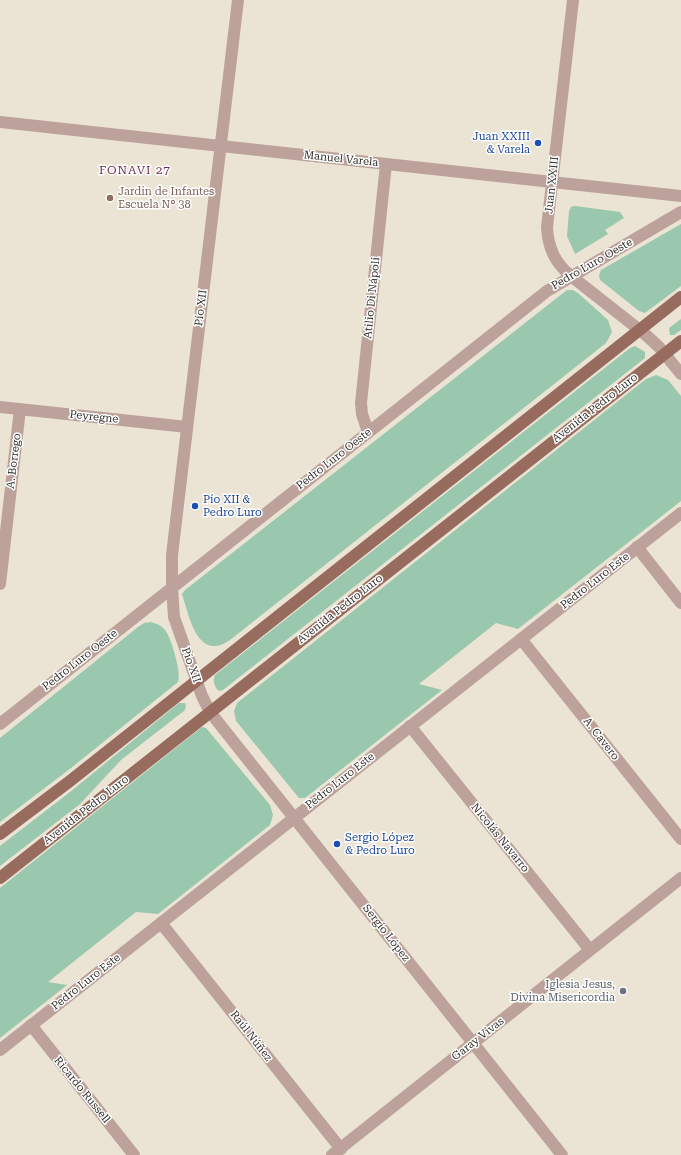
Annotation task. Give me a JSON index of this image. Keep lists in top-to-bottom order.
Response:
{
  "streets": {
    "main road": ["Avenida Pedro Luro"],
    "street": [
      "Manuel Varela",
      "Juan XXIII",
      "Pedro Luro Oeste",
      "Atilio Di Nápoli",
      "Pío XII",
      "Peyregne",
      "A. Borrego",
      "Pedro Luro Este",
      "A. Cavero",
      "Nicolás Navarro",
      "Sergio López",
      "Raúl Núñez",
      "Garay Vivas",
      "Ricardo Russell"
    ]
  },
  "crossings": [
    ["Manuel Varela", "Juan XXIII"],
    ["Manuel Varela", "Atilio Di Nápoli"],
    ["Manuel Varela", "Pío XII"],
    ["Juan XXIII", "Pedro Luro Oeste"],
    ["Juan XXIII", "Avenida Pedro Luro"],
    ["Pedro Luro Oeste", "Atilio Di Nápoli"],
    ["Pedro Luro Oeste", "Pío XII"],
    ["Pío XII", "Avenida Pedro Luro"],
    ["Pío XII", "Peyregne"],
    ["Pío XII", "Sergio López"],
    ["Avenida Pedro Luro", "Sergio López"],
    ["Peyregne", "A. Borrego"],
    ["Pedro Luro Este", "A. Cavero"],
    ["Pedro Luro Este", "Nicolás Navarro"],
    ["Pedro Luro Este", "Sergio López"],
    ["Pedro Luro Este", "Raúl Núñez"],
    ["Pedro Luro Este", "Ricardo Russell"],
    ["Nicolás Navarro", "Garay Vivas"],
    ["Sergio López", "Garay Vivas"],
    ["Raúl Núñez", "Garay Vivas"]
  ],
  "districts": ["FONAVI 27"],
  "places": [
    "Juan XXIII & Varela",
    "Jardin de Infantes Escuela N° 38",
    "Pío XII & Pedro Luro",
    "Sergio López & Pedro Luro",
    "Iglesia Jesus, Divina Misericordia"
  ]
}
